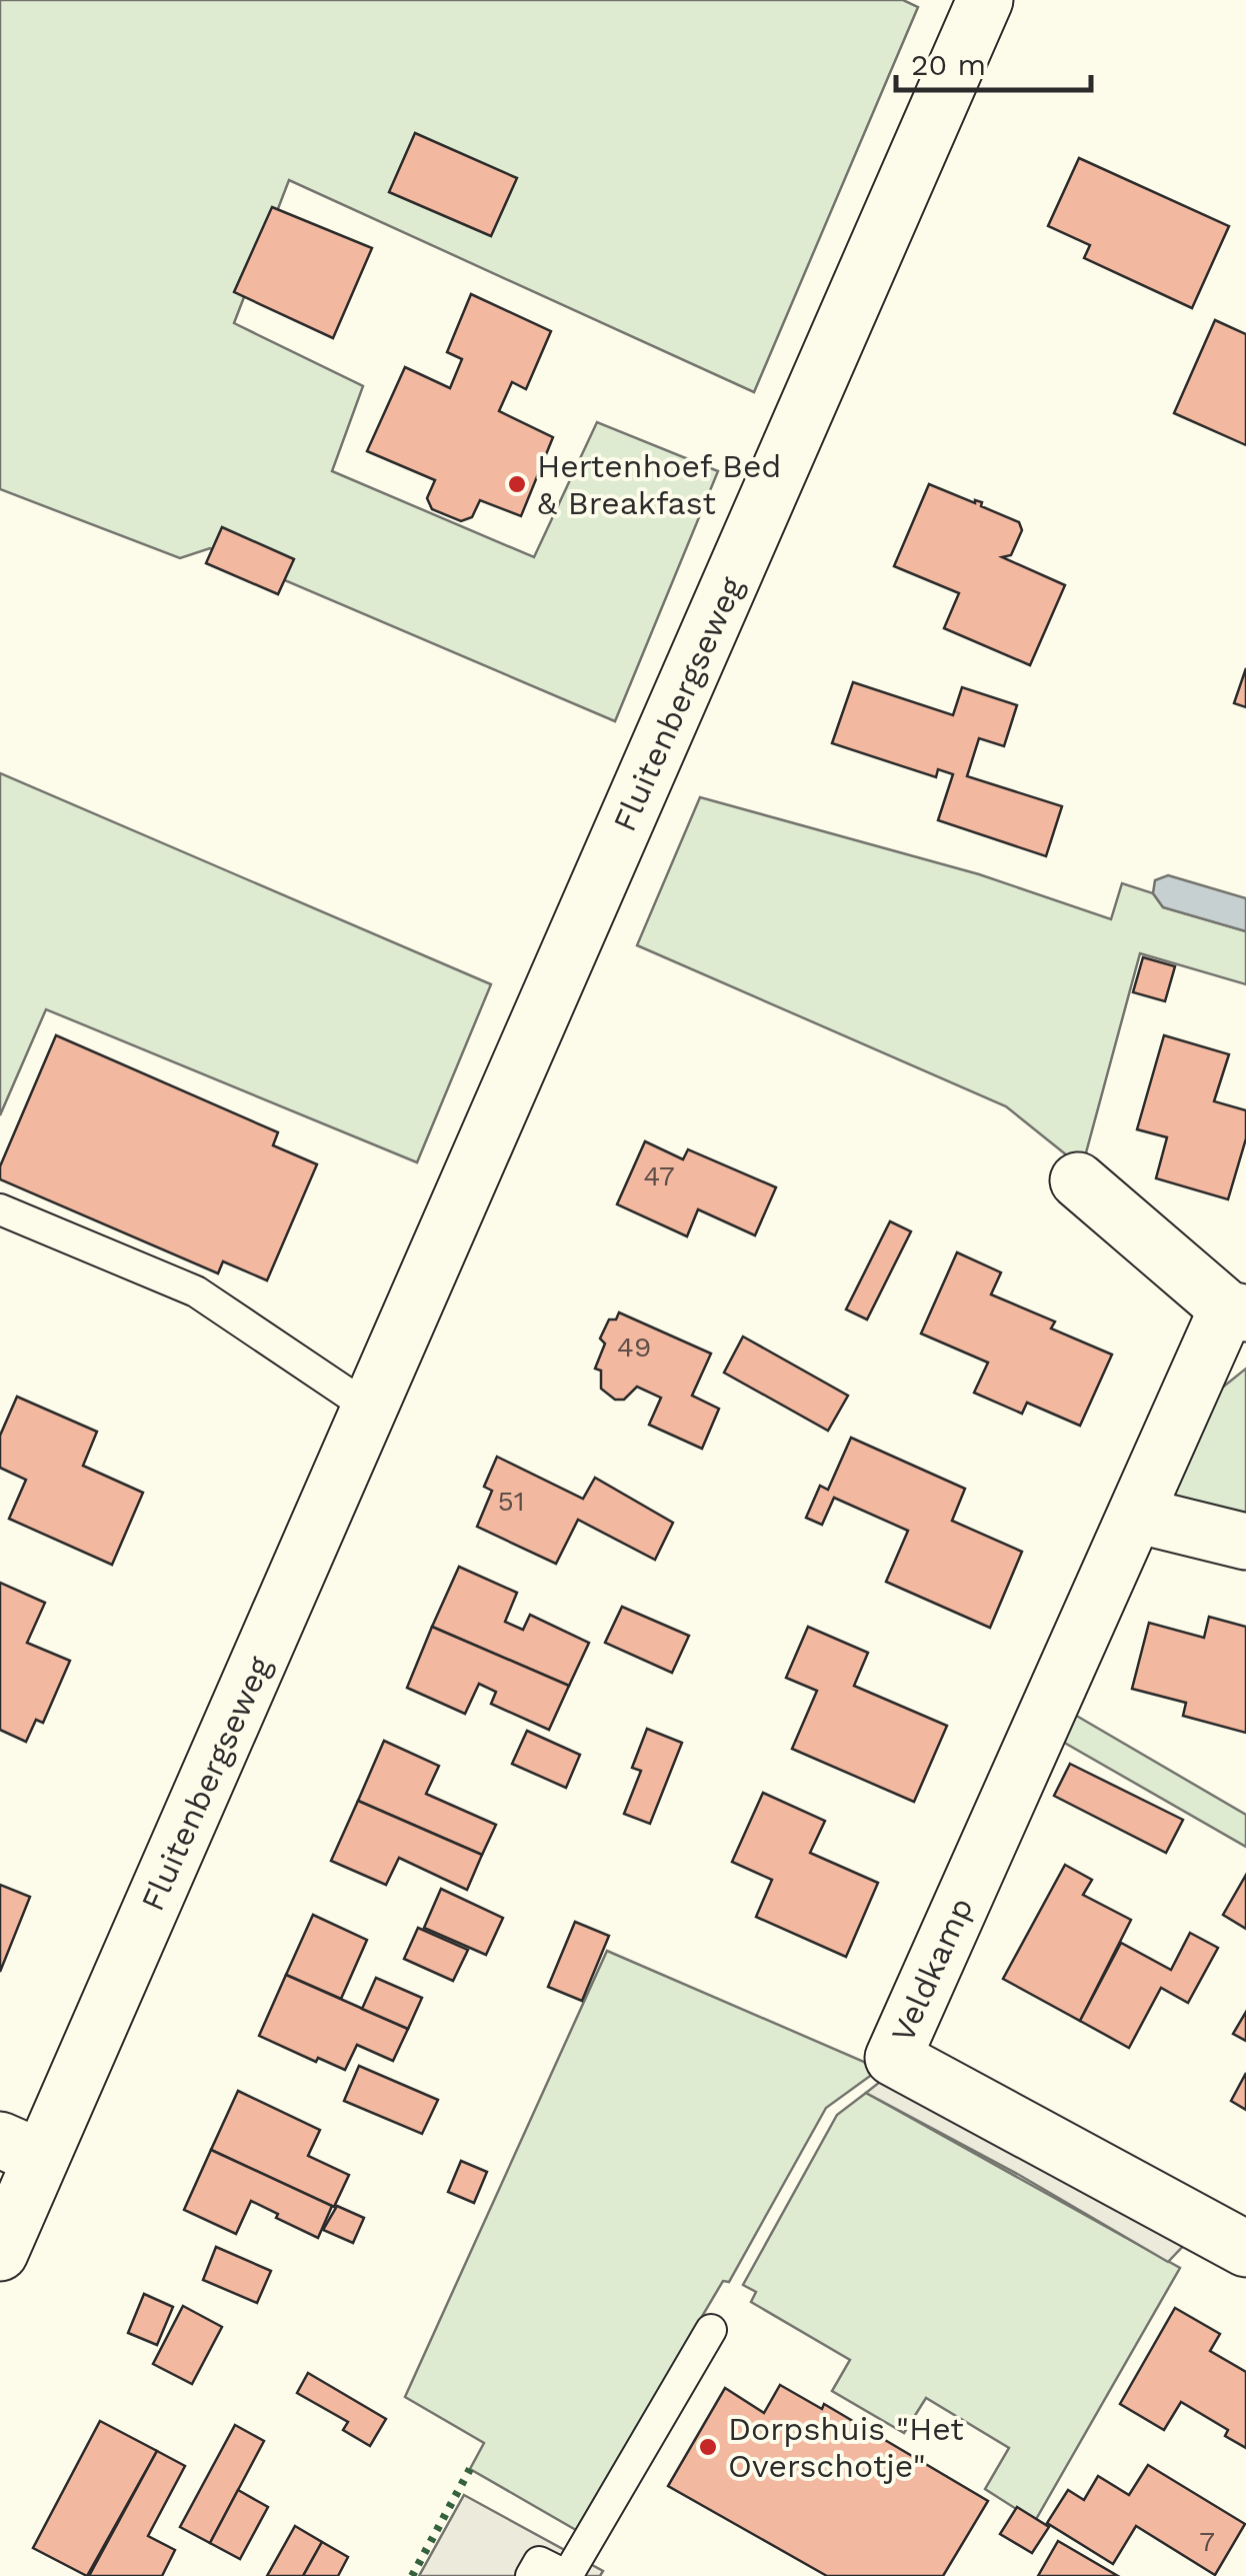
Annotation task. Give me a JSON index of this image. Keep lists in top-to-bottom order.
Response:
{
  "streets": {
    "street": ["Fluitenbergseweg", "Veldkamp"]
  },
  "places": ["Hertenhoef Bed & Breakfast", "Dorpshuis \"Het Overschotje\""],
  "house_numbers": [
    "47",
    "49",
    "51",
    "7"
  ],
  "scale_bar": "20 m"
}
